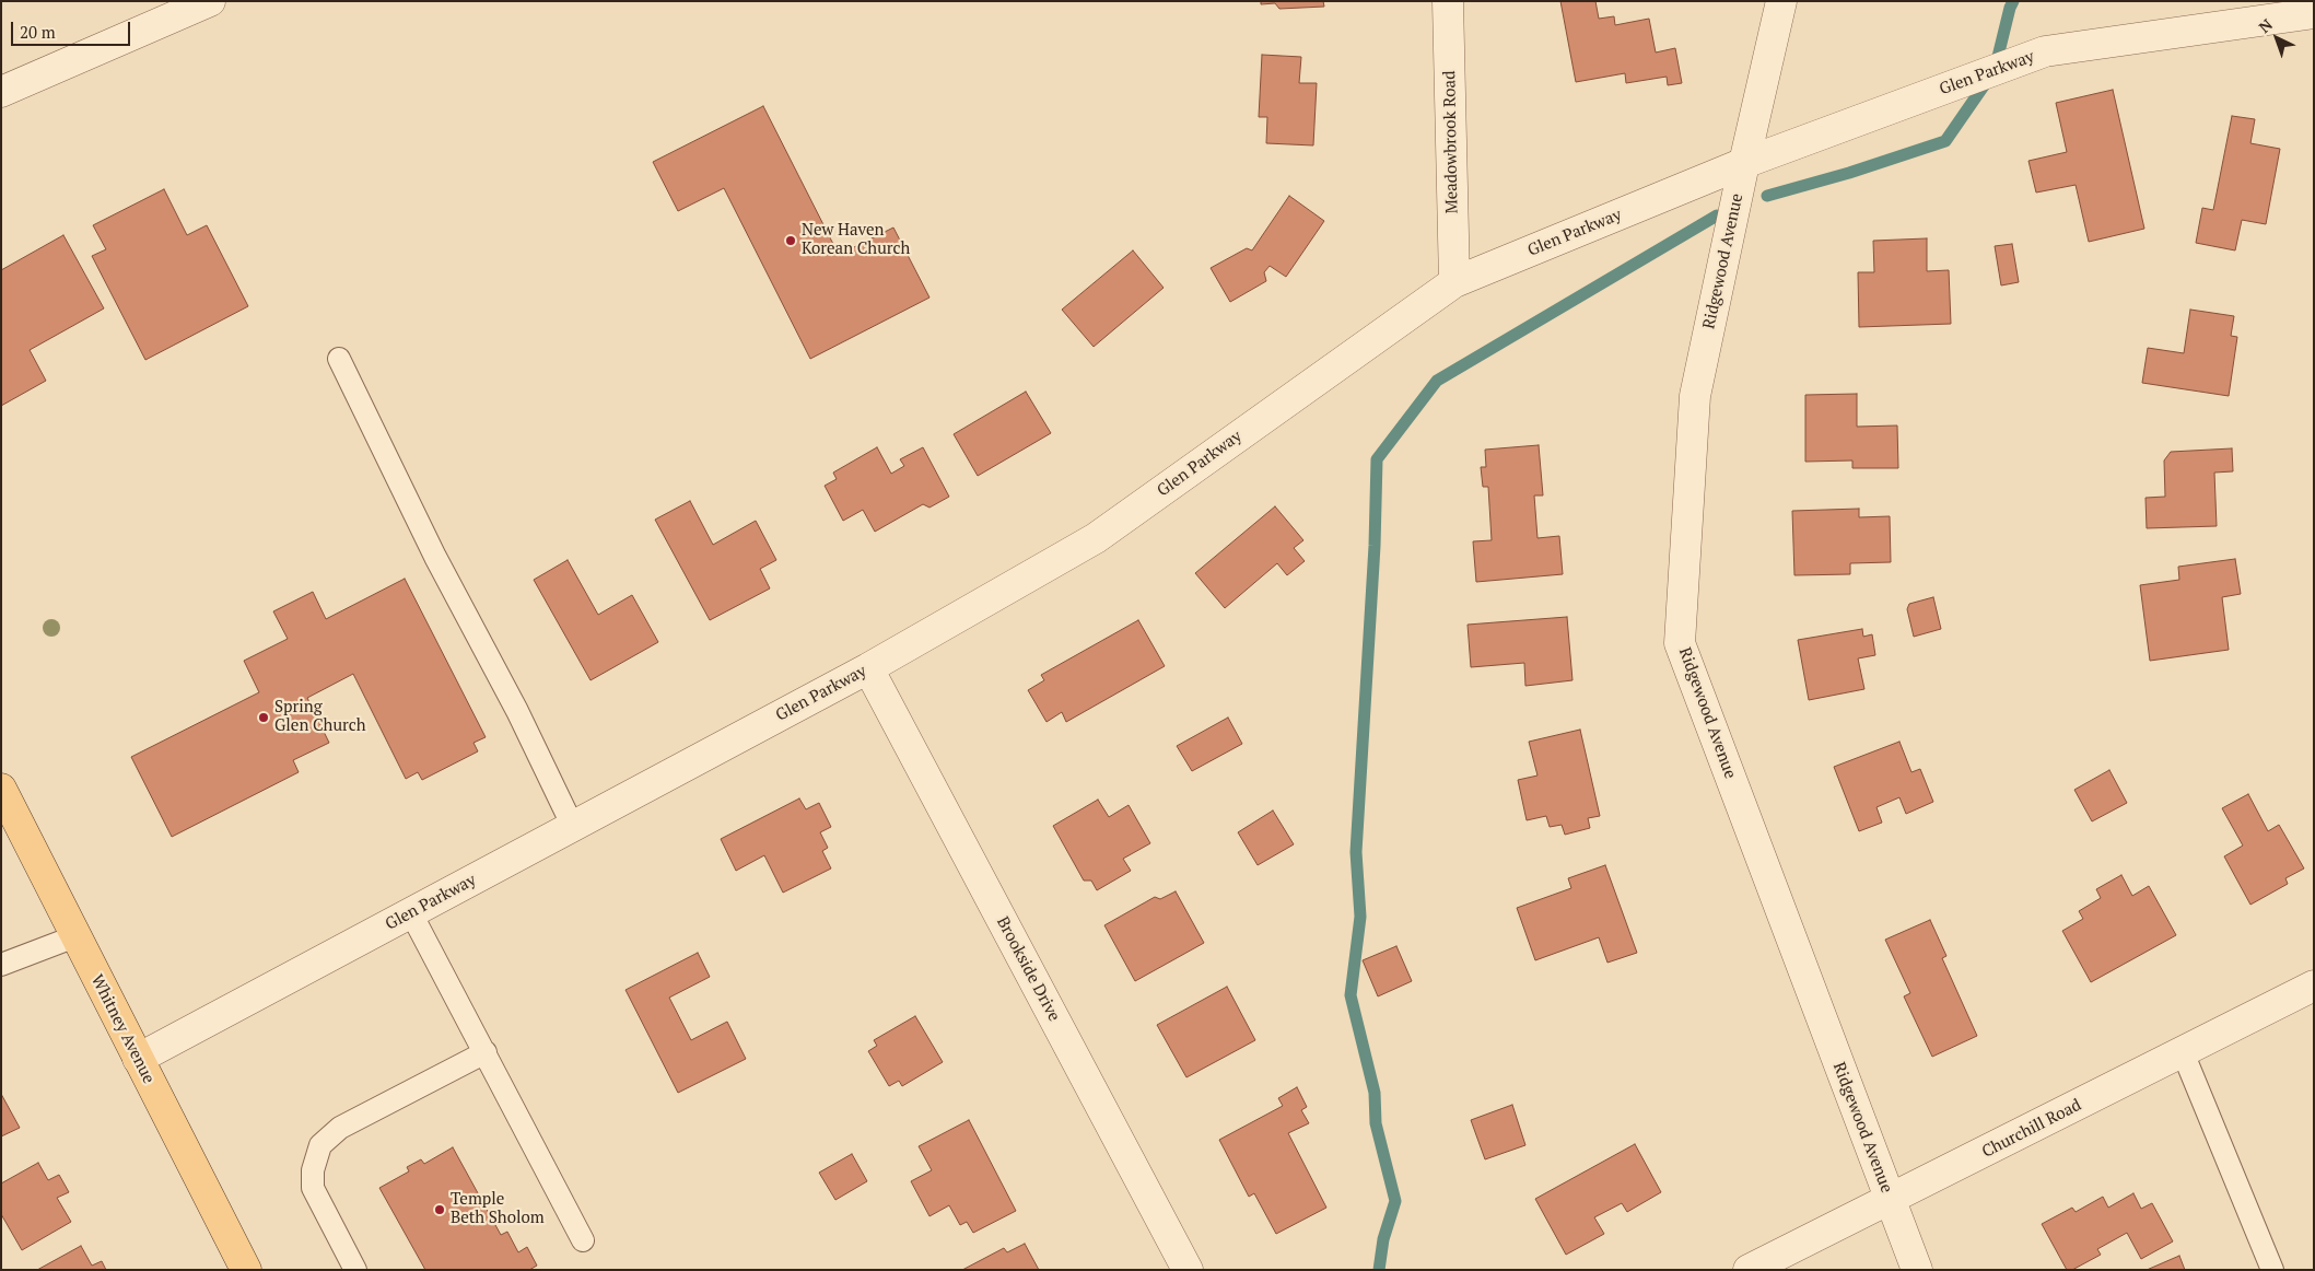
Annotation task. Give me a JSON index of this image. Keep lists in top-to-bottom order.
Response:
{
  "streets": {
    "main road": ["Whitney Avenue"],
    "street": [
      "Glen Parkway",
      "Meadowbrook Road",
      "Ridgewood Avenue",
      "Brookside Drive",
      "Churchill Road"
    ]
  },
  "crossings": [
    ["Glen Parkway", "Meadowbrook Road"],
    ["Glen Parkway", "Ridgewood Avenue"],
    ["Glen Parkway", "Brookside Drive"],
    ["Glen Parkway", "Whitney Avenue"],
    ["Ridgewood Avenue", "Churchill Road"]
  ],
  "places": ["New Haven Korean Church", "Spring Glen Church", "Temple Beth Sholom"],
  "scale_bar": "20 m",
  "north": "top left"
}
